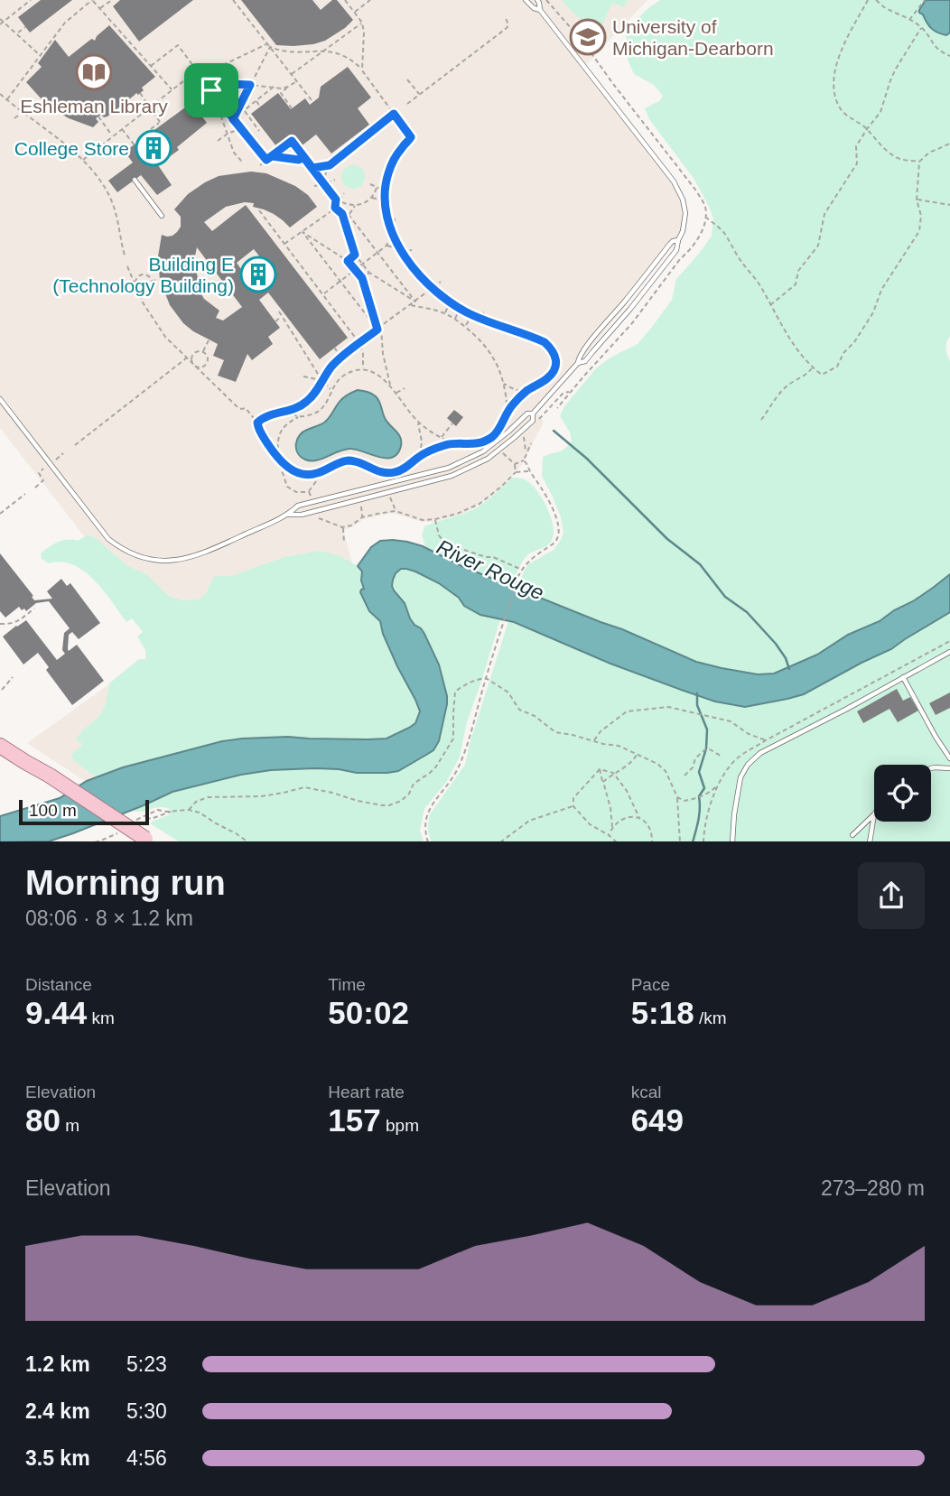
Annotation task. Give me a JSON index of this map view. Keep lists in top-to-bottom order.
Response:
{
  "water": ["River Rouge"],
  "places": {
    "school or university": ["University of Michigan-Dearborn"],
    "library": ["Eshleman Library"],
    "building": ["College Store", "Building E (Technology Building)"]
  },
  "scale_bar": "100 m",
  "page": {
    "scale": "100 m",
    "heading": ["Morning run", "08:06 · 8 × 1.2 km"],
    "stats": [
      ["Distance", "9.44 km"],
      ["Time", "50:02"],
      ["Pace", "5:18 /km"],
      ["Elevation", "80 m"],
      ["Heart rate", "157 bpm"],
      ["kcal", "649"]
    ],
    "chart": ["Elevation", "273–280 m"],
    "list": [
      {
        "name": "1.2 km",
        "note": "5:23"
      },
      {
        "name": "2.4 km",
        "note": "5:30"
      },
      {
        "name": "3.5 km",
        "note": "4:56"
      }
    ]
  }
}
